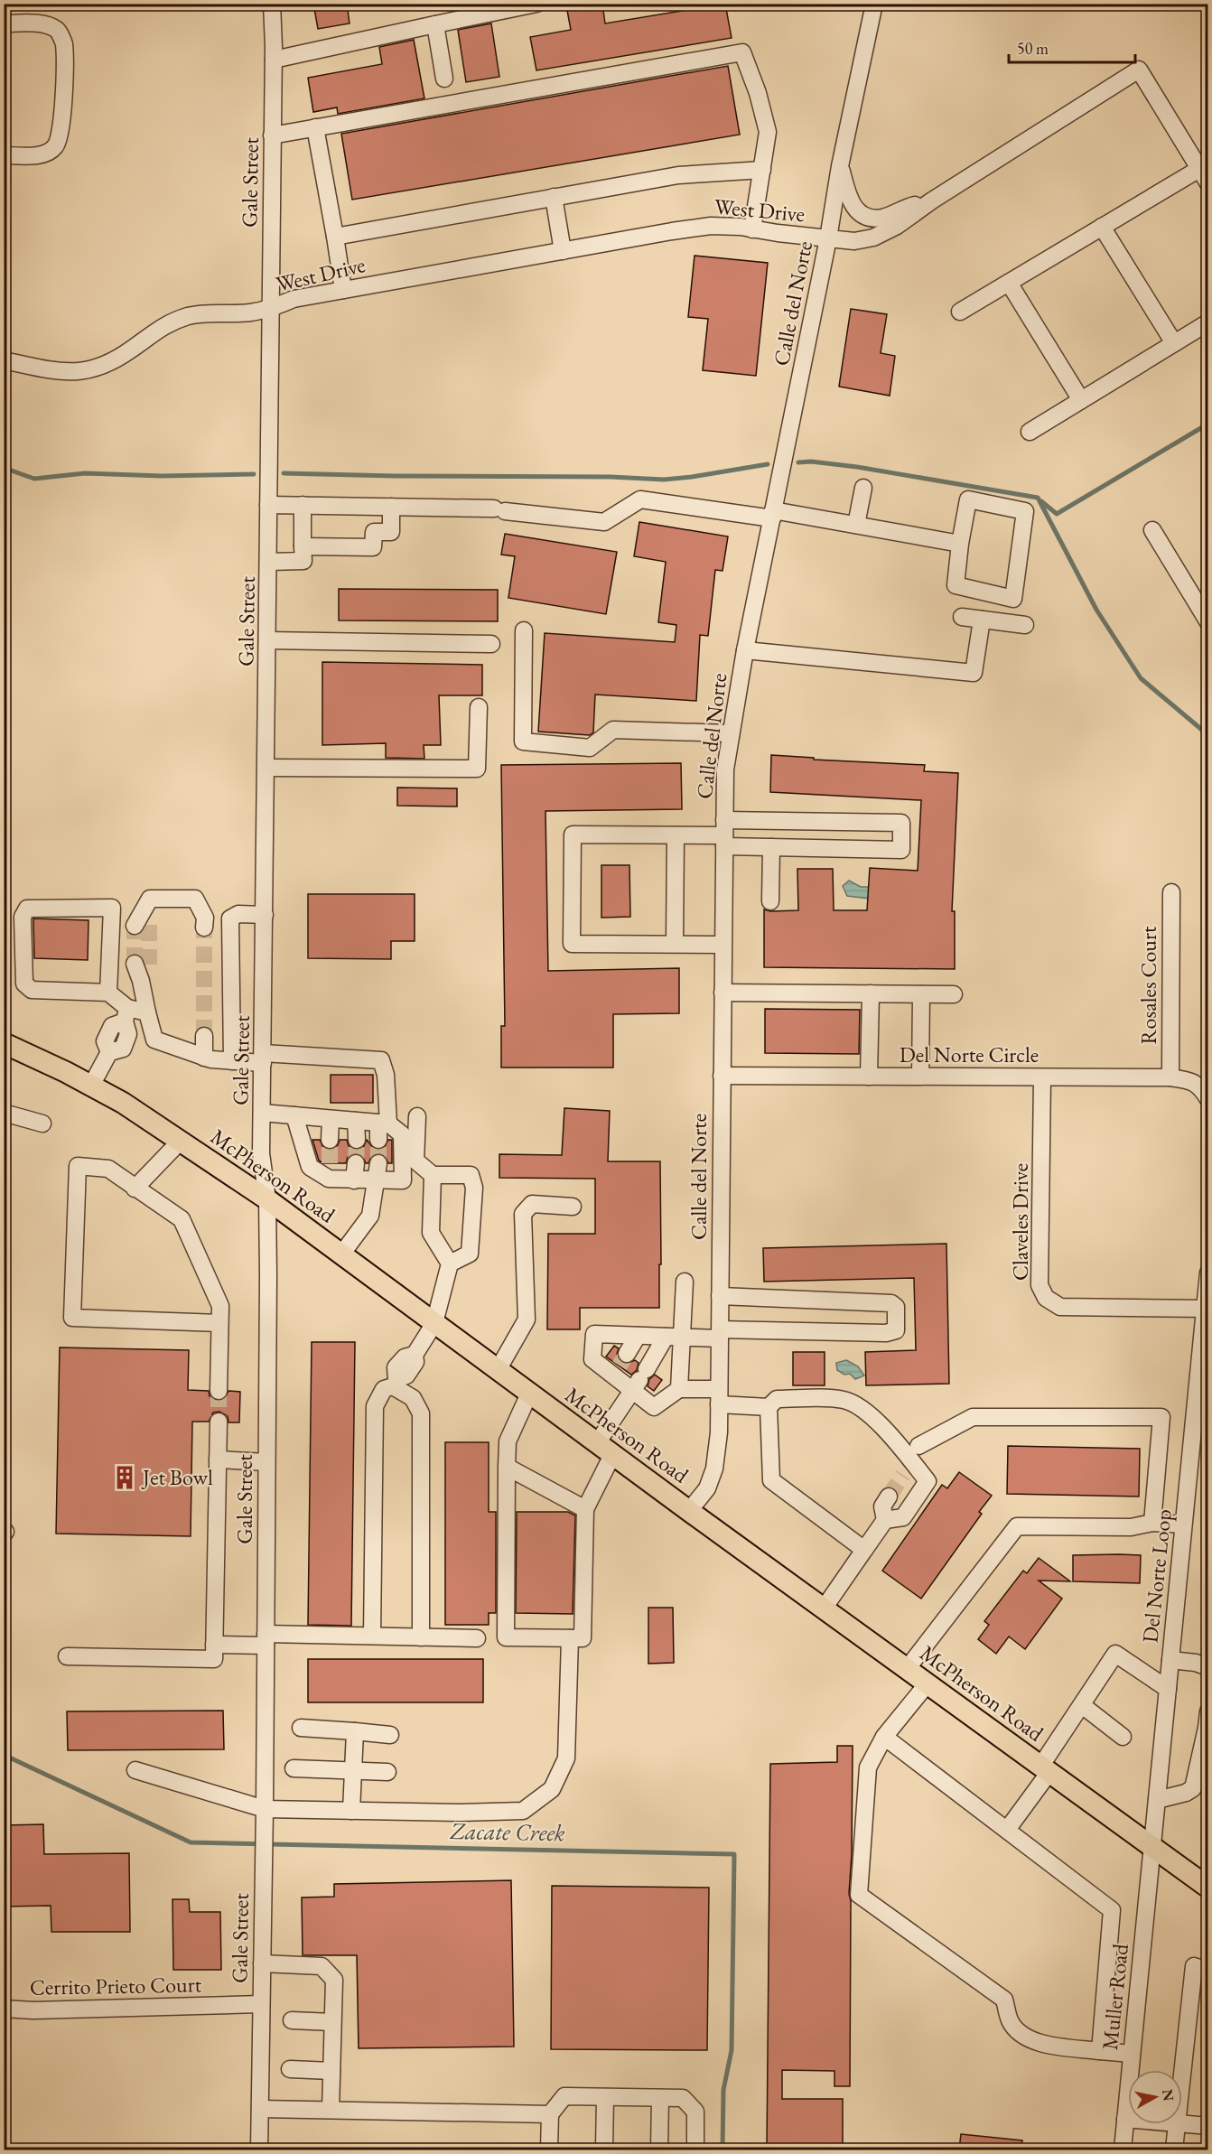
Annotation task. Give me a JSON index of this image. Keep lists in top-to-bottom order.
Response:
{
  "streets": {
    "main road": ["McPherson Road"],
    "street": [
      "Gale Street",
      "West Drive",
      "Calle del Norte",
      "Rosales Court",
      "Del Norte Circle",
      "Claveles Drive",
      "Del Norte Loop",
      "Cerrito Prieto Court",
      "Muller Road"
    ]
  },
  "crossings": [
    ["Gale Street", "West Drive"],
    ["Gale Street", "McPherson Road"],
    ["Gale Street", "Cerrito Prieto Court"],
    ["West Drive", "Calle del Norte"],
    ["Calle del Norte", "Del Norte Circle"],
    ["Calle del Norte", "McPherson Road"],
    ["Rosales Court", "Del Norte Circle"],
    ["Del Norte Circle", "Claveles Drive"],
    ["McPherson Road", "Del Norte Loop"],
    ["McPherson Road", "Muller Road"],
    ["Claveles Drive", "Del Norte Loop"],
    ["Del Norte Loop", "Muller Road"]
  ],
  "water": ["Zacate Creek"],
  "places": {
    "building": ["Jet Bowl"]
  },
  "scale_bar": "50 m",
  "north": "right"
}
